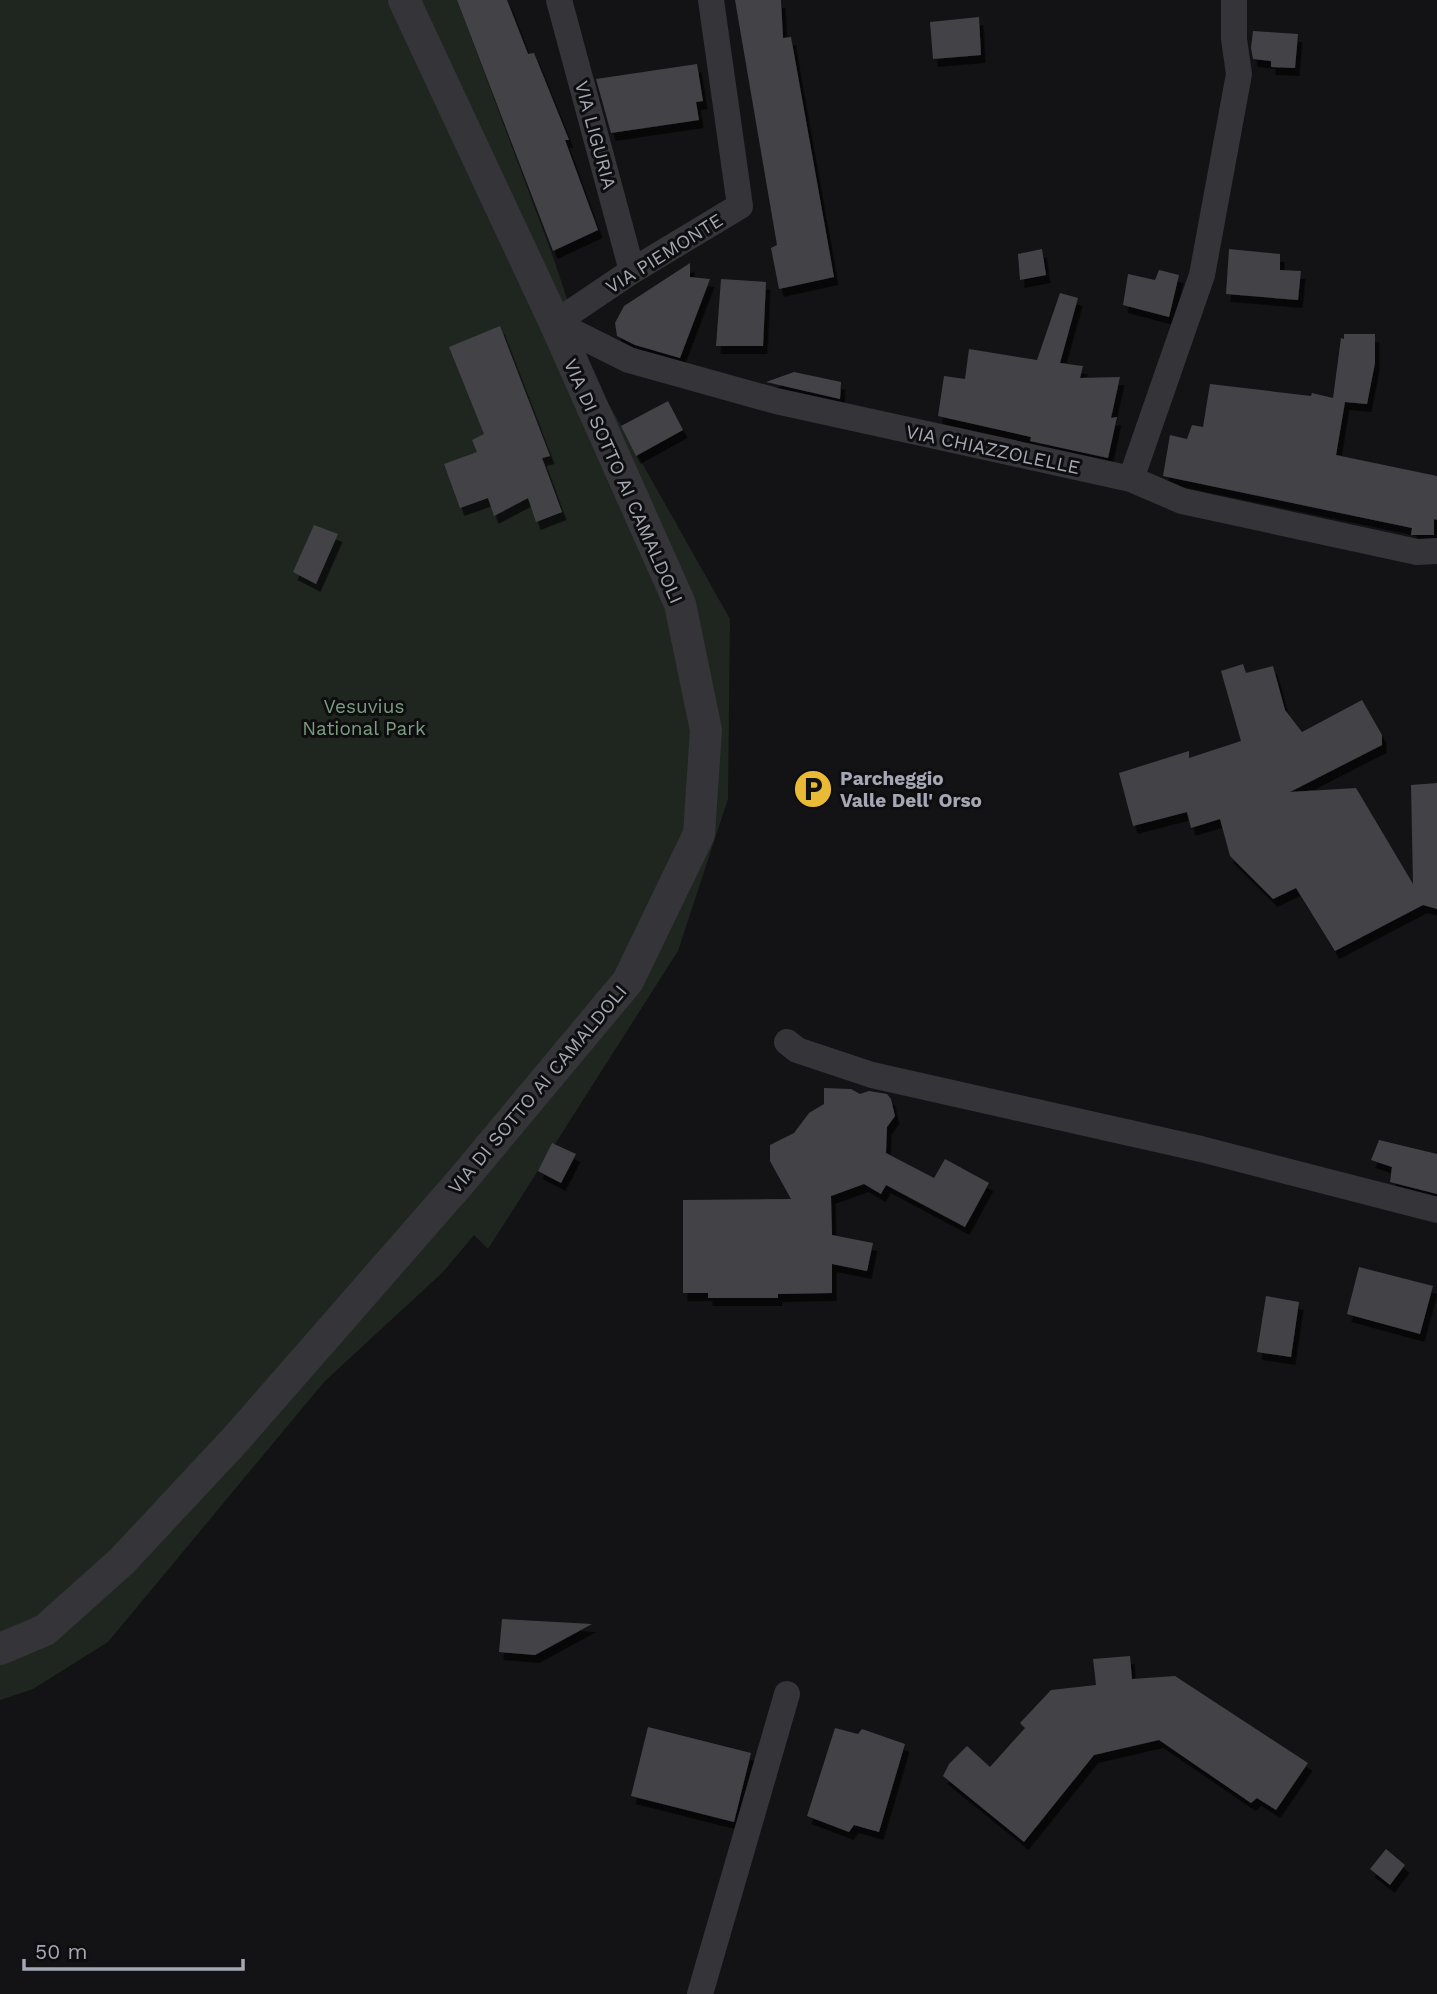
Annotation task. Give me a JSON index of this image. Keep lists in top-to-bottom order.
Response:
{
  "streets": {
    "street": [
      "VIA LIGURIA",
      "VIA PIEMONTE",
      "VIA CHIAZZOLELLE",
      "VIA DI SOTTO AI CAMALDOLI"
    ]
  },
  "crossings": [
    ["VIA LIGURIA", "VIA PIEMONTE"],
    ["VIA PIEMONTE", "VIA CHIAZZOLELLE"],
    ["VIA PIEMONTE", "VIA DI SOTTO AI CAMALDOLI"],
    ["VIA CHIAZZOLELLE", "VIA DI SOTTO AI CAMALDOLI"]
  ],
  "parks": ["Vesuvius National Park"],
  "places": {
    "parking": ["Parcheggio Valle Dell' Orso"]
  },
  "scale_bar": "50 m"
}
